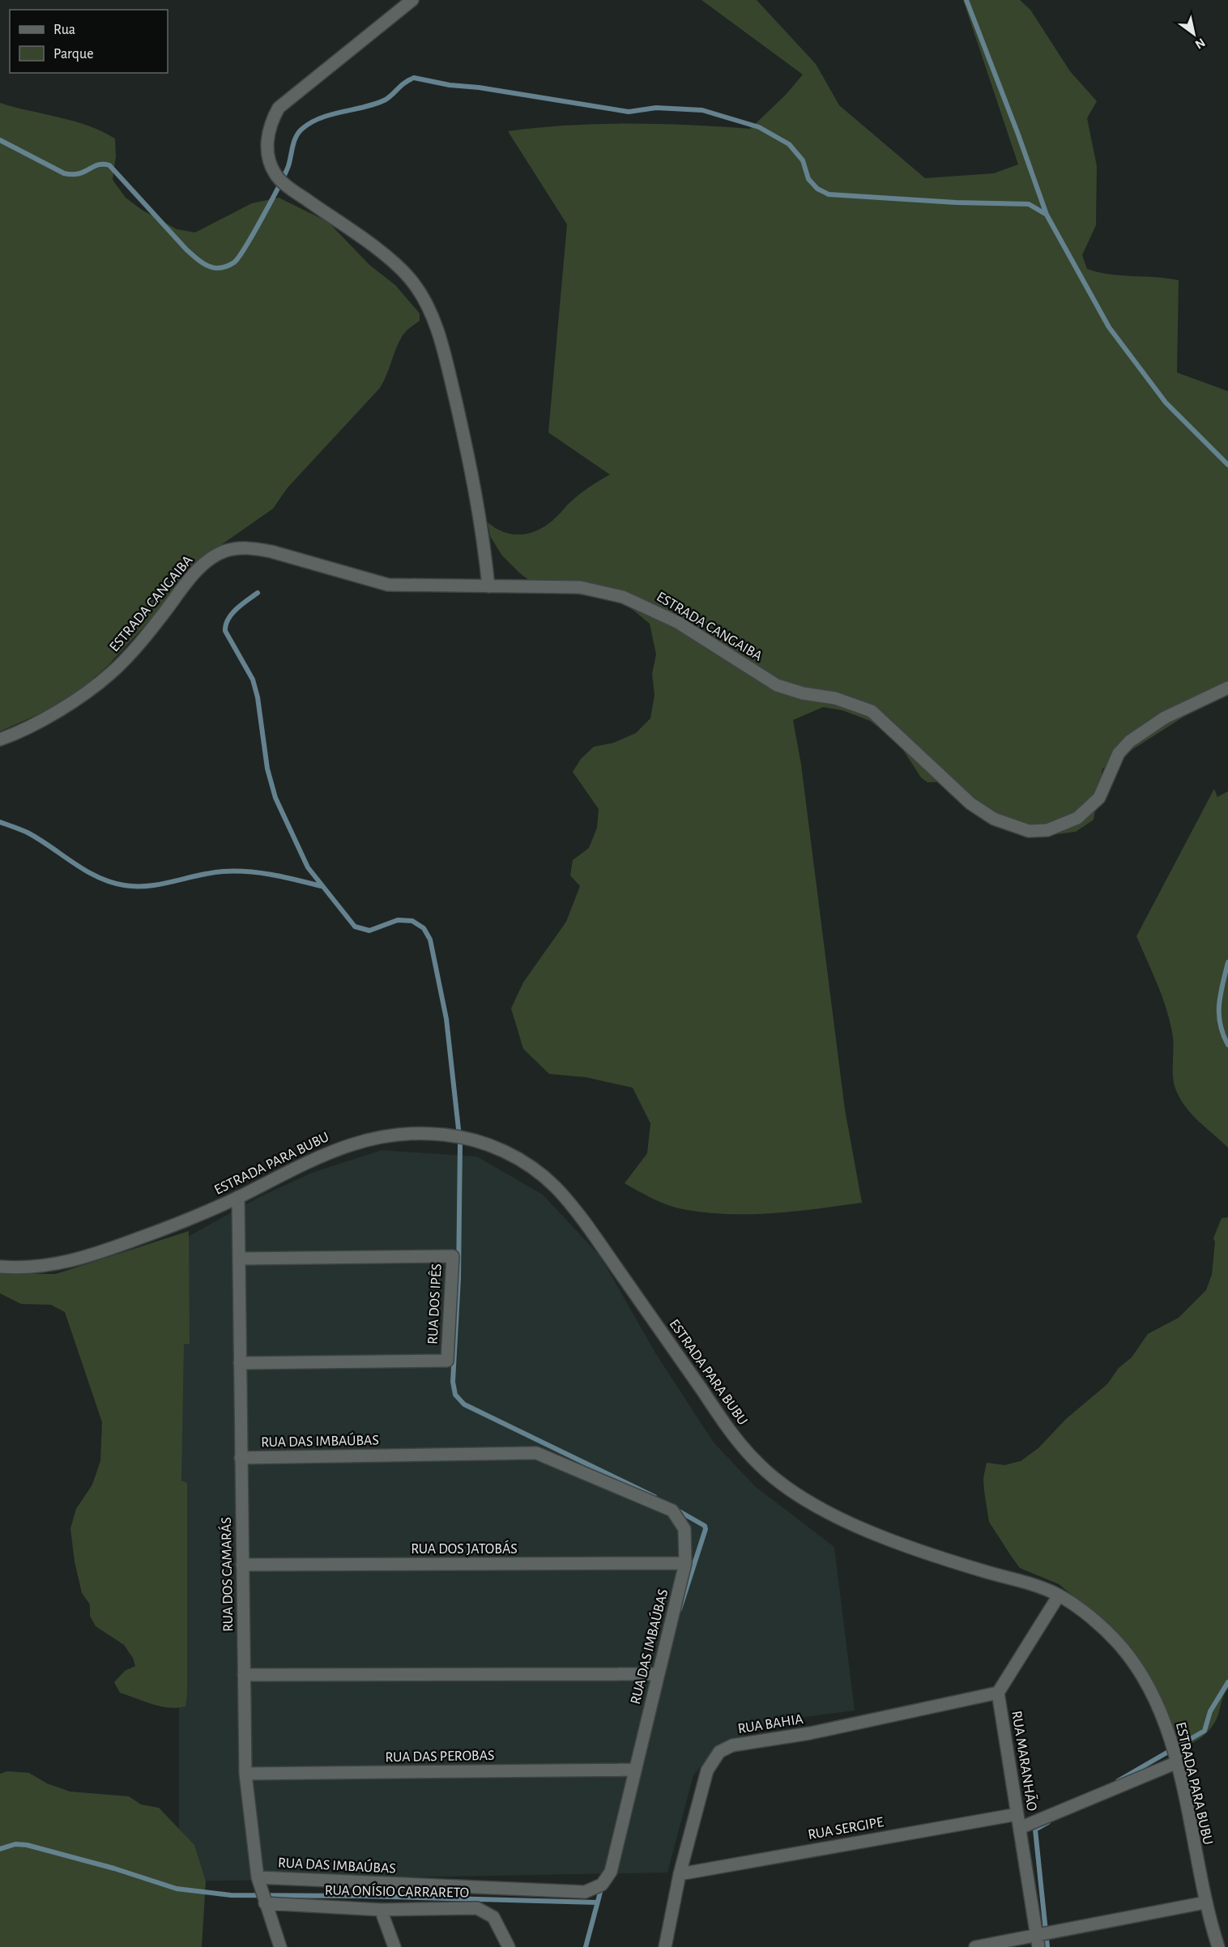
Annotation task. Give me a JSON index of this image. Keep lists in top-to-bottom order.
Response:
{
  "streets": {
    "street": [
      "ESTRADA CANGAIBA",
      "ESTRADA PARA BUBU",
      "RUA DOS IPÊS",
      "RUA DAS IMBAÚBAS",
      "RUA DOS JATOBÁS",
      "RUA DOS CAMARÁS",
      "RUA BAHIA",
      "RUA DAS PEROBAS",
      "RUA MARANHÃO",
      "RUA SERGIPE",
      "RUA ONÍSIO CARRARETO"
    ]
  },
  "crossings": [
    ["ESTRADA PARA BUBU", "RUA DOS CAMARÁS"],
    ["RUA DOS IPÊS", "RUA DOS CAMARÁS"],
    ["RUA DAS IMBAÚBAS", "RUA DOS JATOBÁS"],
    ["RUA DAS IMBAÚBAS", "RUA DOS CAMARÁS"],
    ["RUA DAS IMBAÚBAS", "RUA DAS PEROBAS"],
    ["RUA DOS JATOBÁS", "RUA DOS CAMARÁS"],
    ["RUA DOS CAMARÁS", "RUA DAS PEROBAS"],
    ["RUA DOS CAMARÁS", "RUA ONÍSIO CARRARETO"],
    ["RUA BAHIA", "RUA MARANHÃO"],
    ["RUA BAHIA", "RUA SERGIPE"],
    ["RUA MARANHÃO", "RUA SERGIPE"]
  ],
  "legend": ["Rua", "Parque"],
  "north": "bottom right"
}
